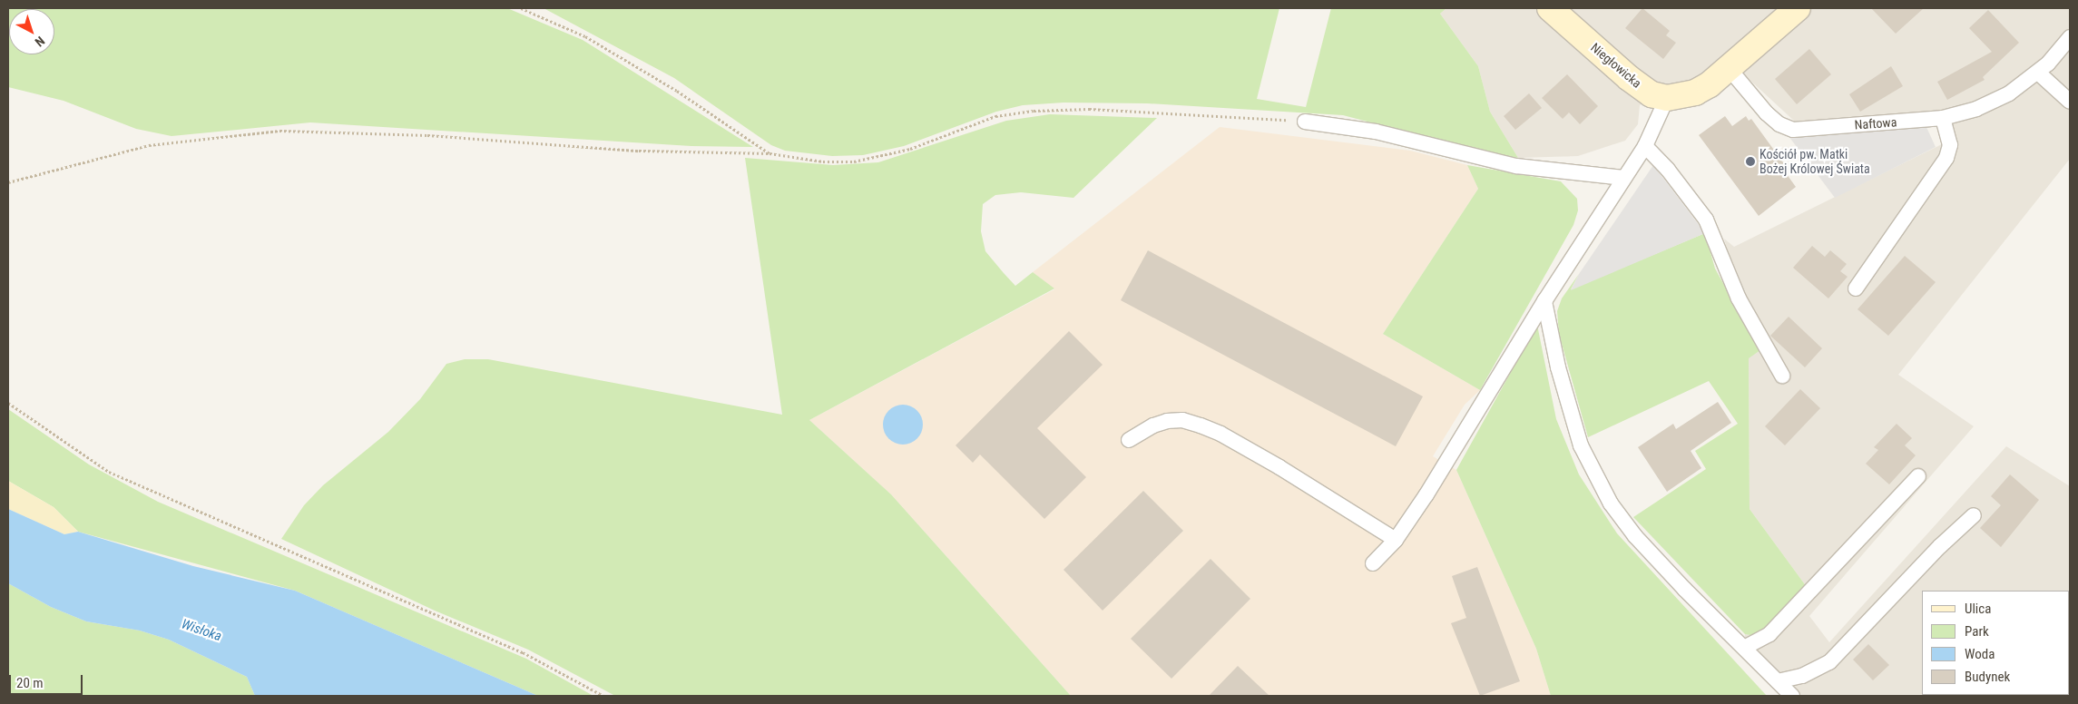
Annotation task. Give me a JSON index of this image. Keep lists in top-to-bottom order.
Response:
{
  "streets": {
    "street": ["Niegłowicka"],
    "lane": ["Naftowa"]
  },
  "water": ["Wisłoka"],
  "places": ["Kościół pw. Matki Bożej Królowej Świata"],
  "legend": [
    "Ulica",
    "Park",
    "Woda",
    "Budynek"
  ],
  "scale_bar": "20 m",
  "north": "bottom right"
}
